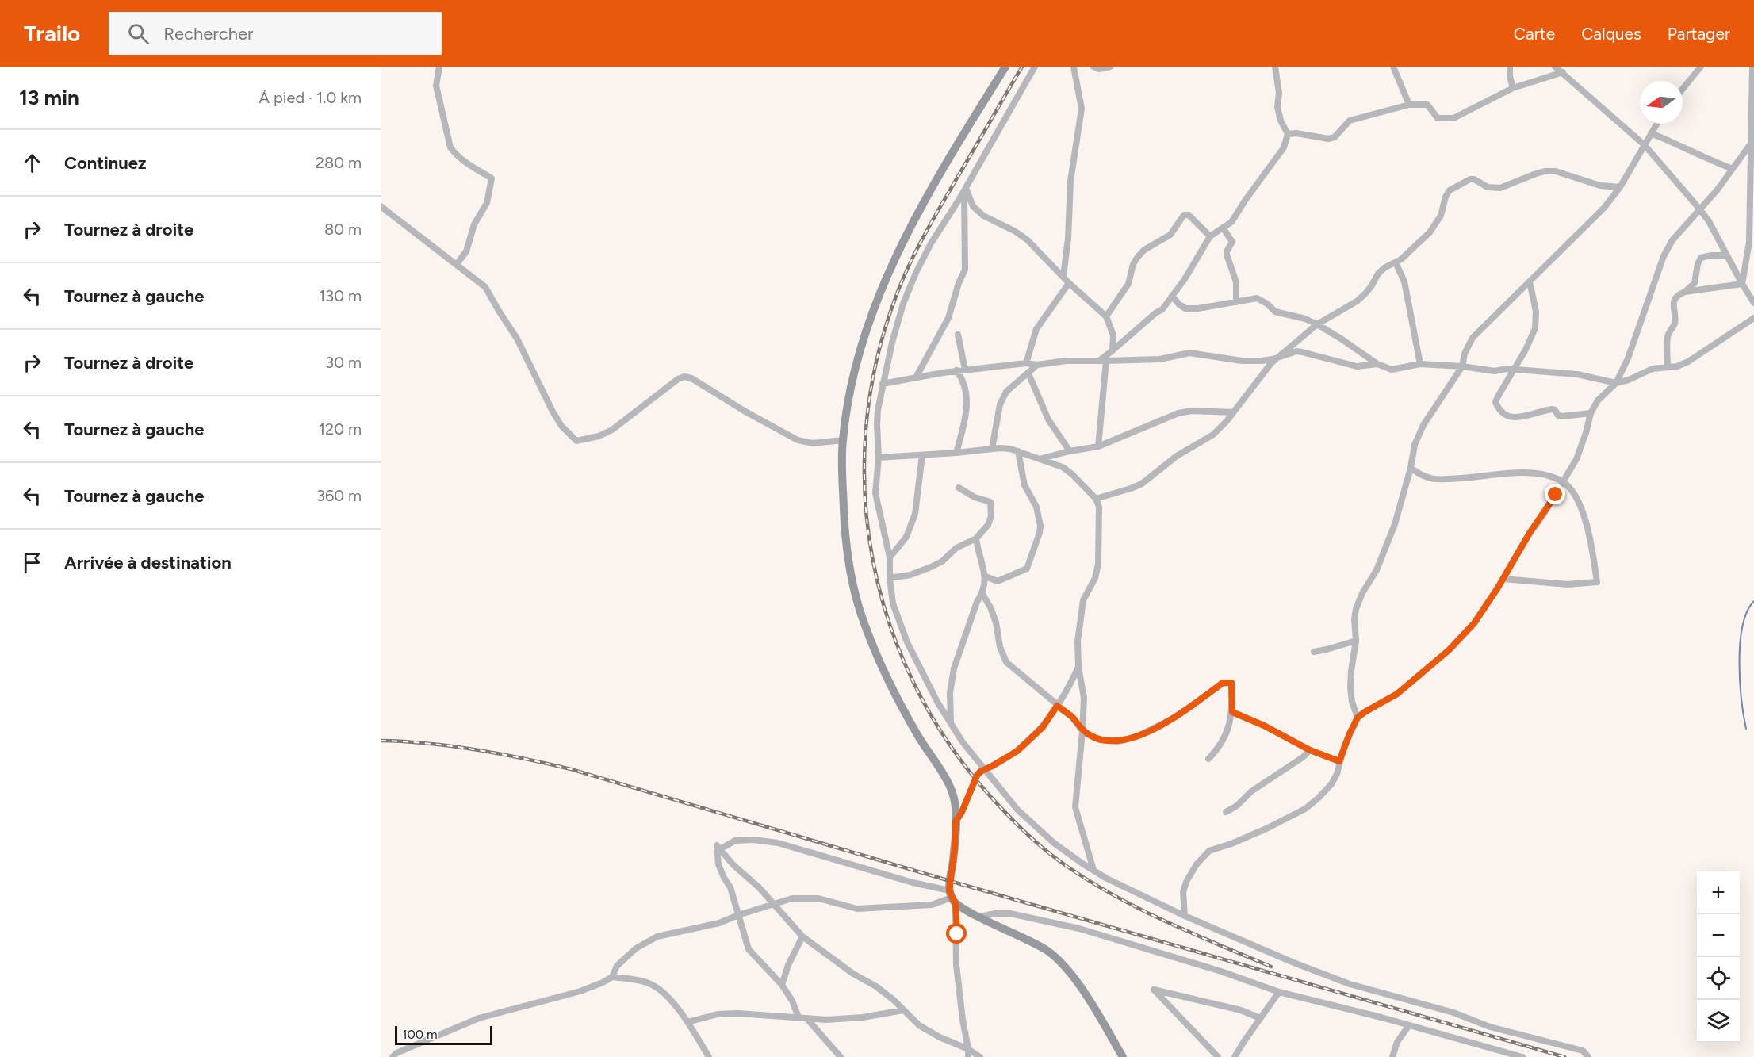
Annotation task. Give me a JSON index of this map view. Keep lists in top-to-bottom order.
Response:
{
  "scale_bar": "100 m",
  "north": "left",
  "page": {
    "header": "Trailo",
    "search": "Rechercher",
    "nav": ["Carte", "Calques", "Partager"],
    "heading": ["13 min", "À pied · 1.0 km"],
    "list": [
      ["Continuez", "280 m"],
      ["Tournez à droite", "80 m"],
      ["Tournez à gauche", "130 m"],
      ["Tournez à droite", "30 m"],
      ["Tournez à gauche", "120 m"],
      ["Tournez à gauche", "360 m"],
      "Arrivée à destination"
    ],
    "map_buttons": ["+", "−"],
    "scale": "100 m"
  }
}
